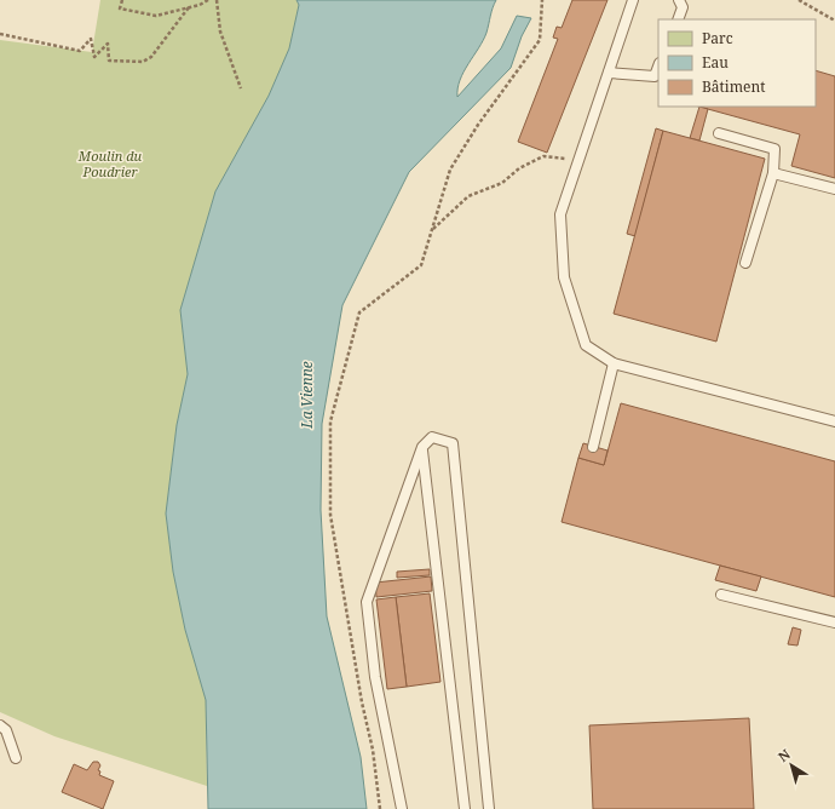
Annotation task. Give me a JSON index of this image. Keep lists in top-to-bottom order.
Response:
{
  "water": ["La Vienne"],
  "parks": ["Moulin du Poudrier"],
  "legend": ["Parc", "Eau", "Bâtiment"],
  "north": "top left"
}
